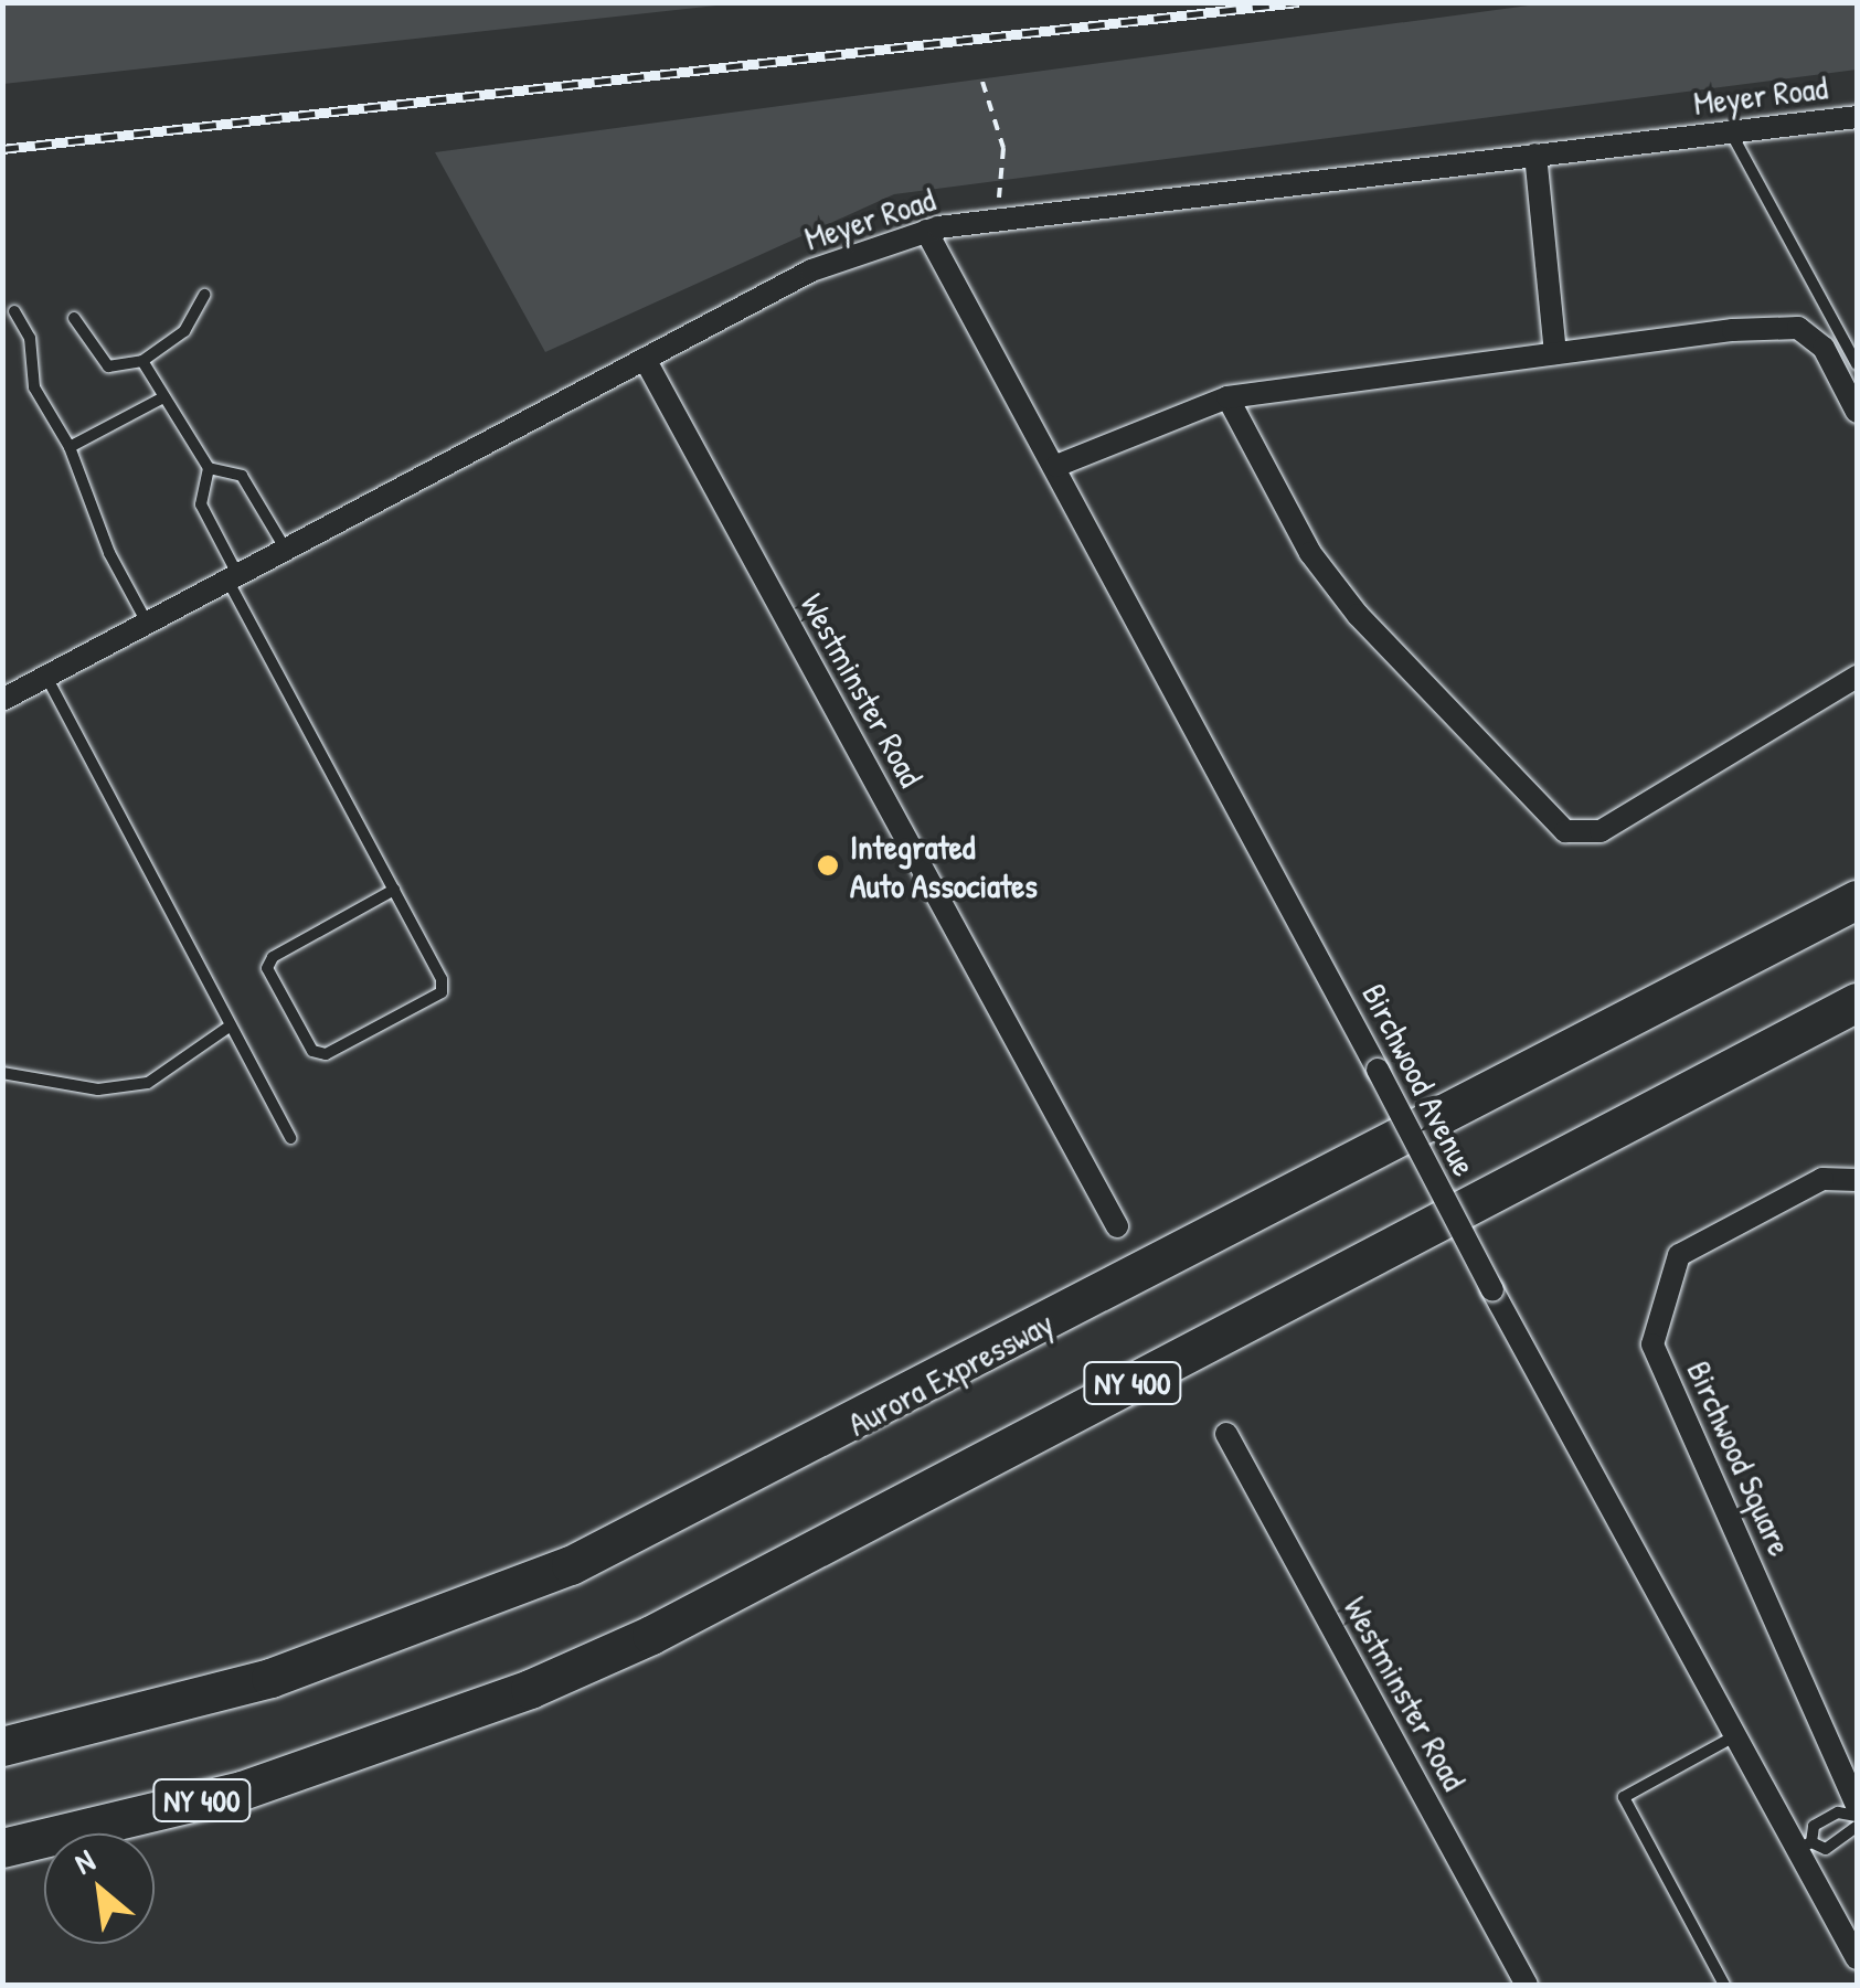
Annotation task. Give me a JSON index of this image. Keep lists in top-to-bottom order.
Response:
{
  "streets": {
    "highway": ["Aurora Expressway", "NY 400"],
    "street": [
      "Meyer Road",
      "Westminster Road",
      "Birchwood Avenue",
      "Birchwood Square"
    ]
  },
  "crossings": [
    ["Meyer Road", "Westminster Road"],
    ["Meyer Road", "Birchwood Avenue"]
  ],
  "places": ["Integrated Auto Associates"],
  "north": "top left"
}
